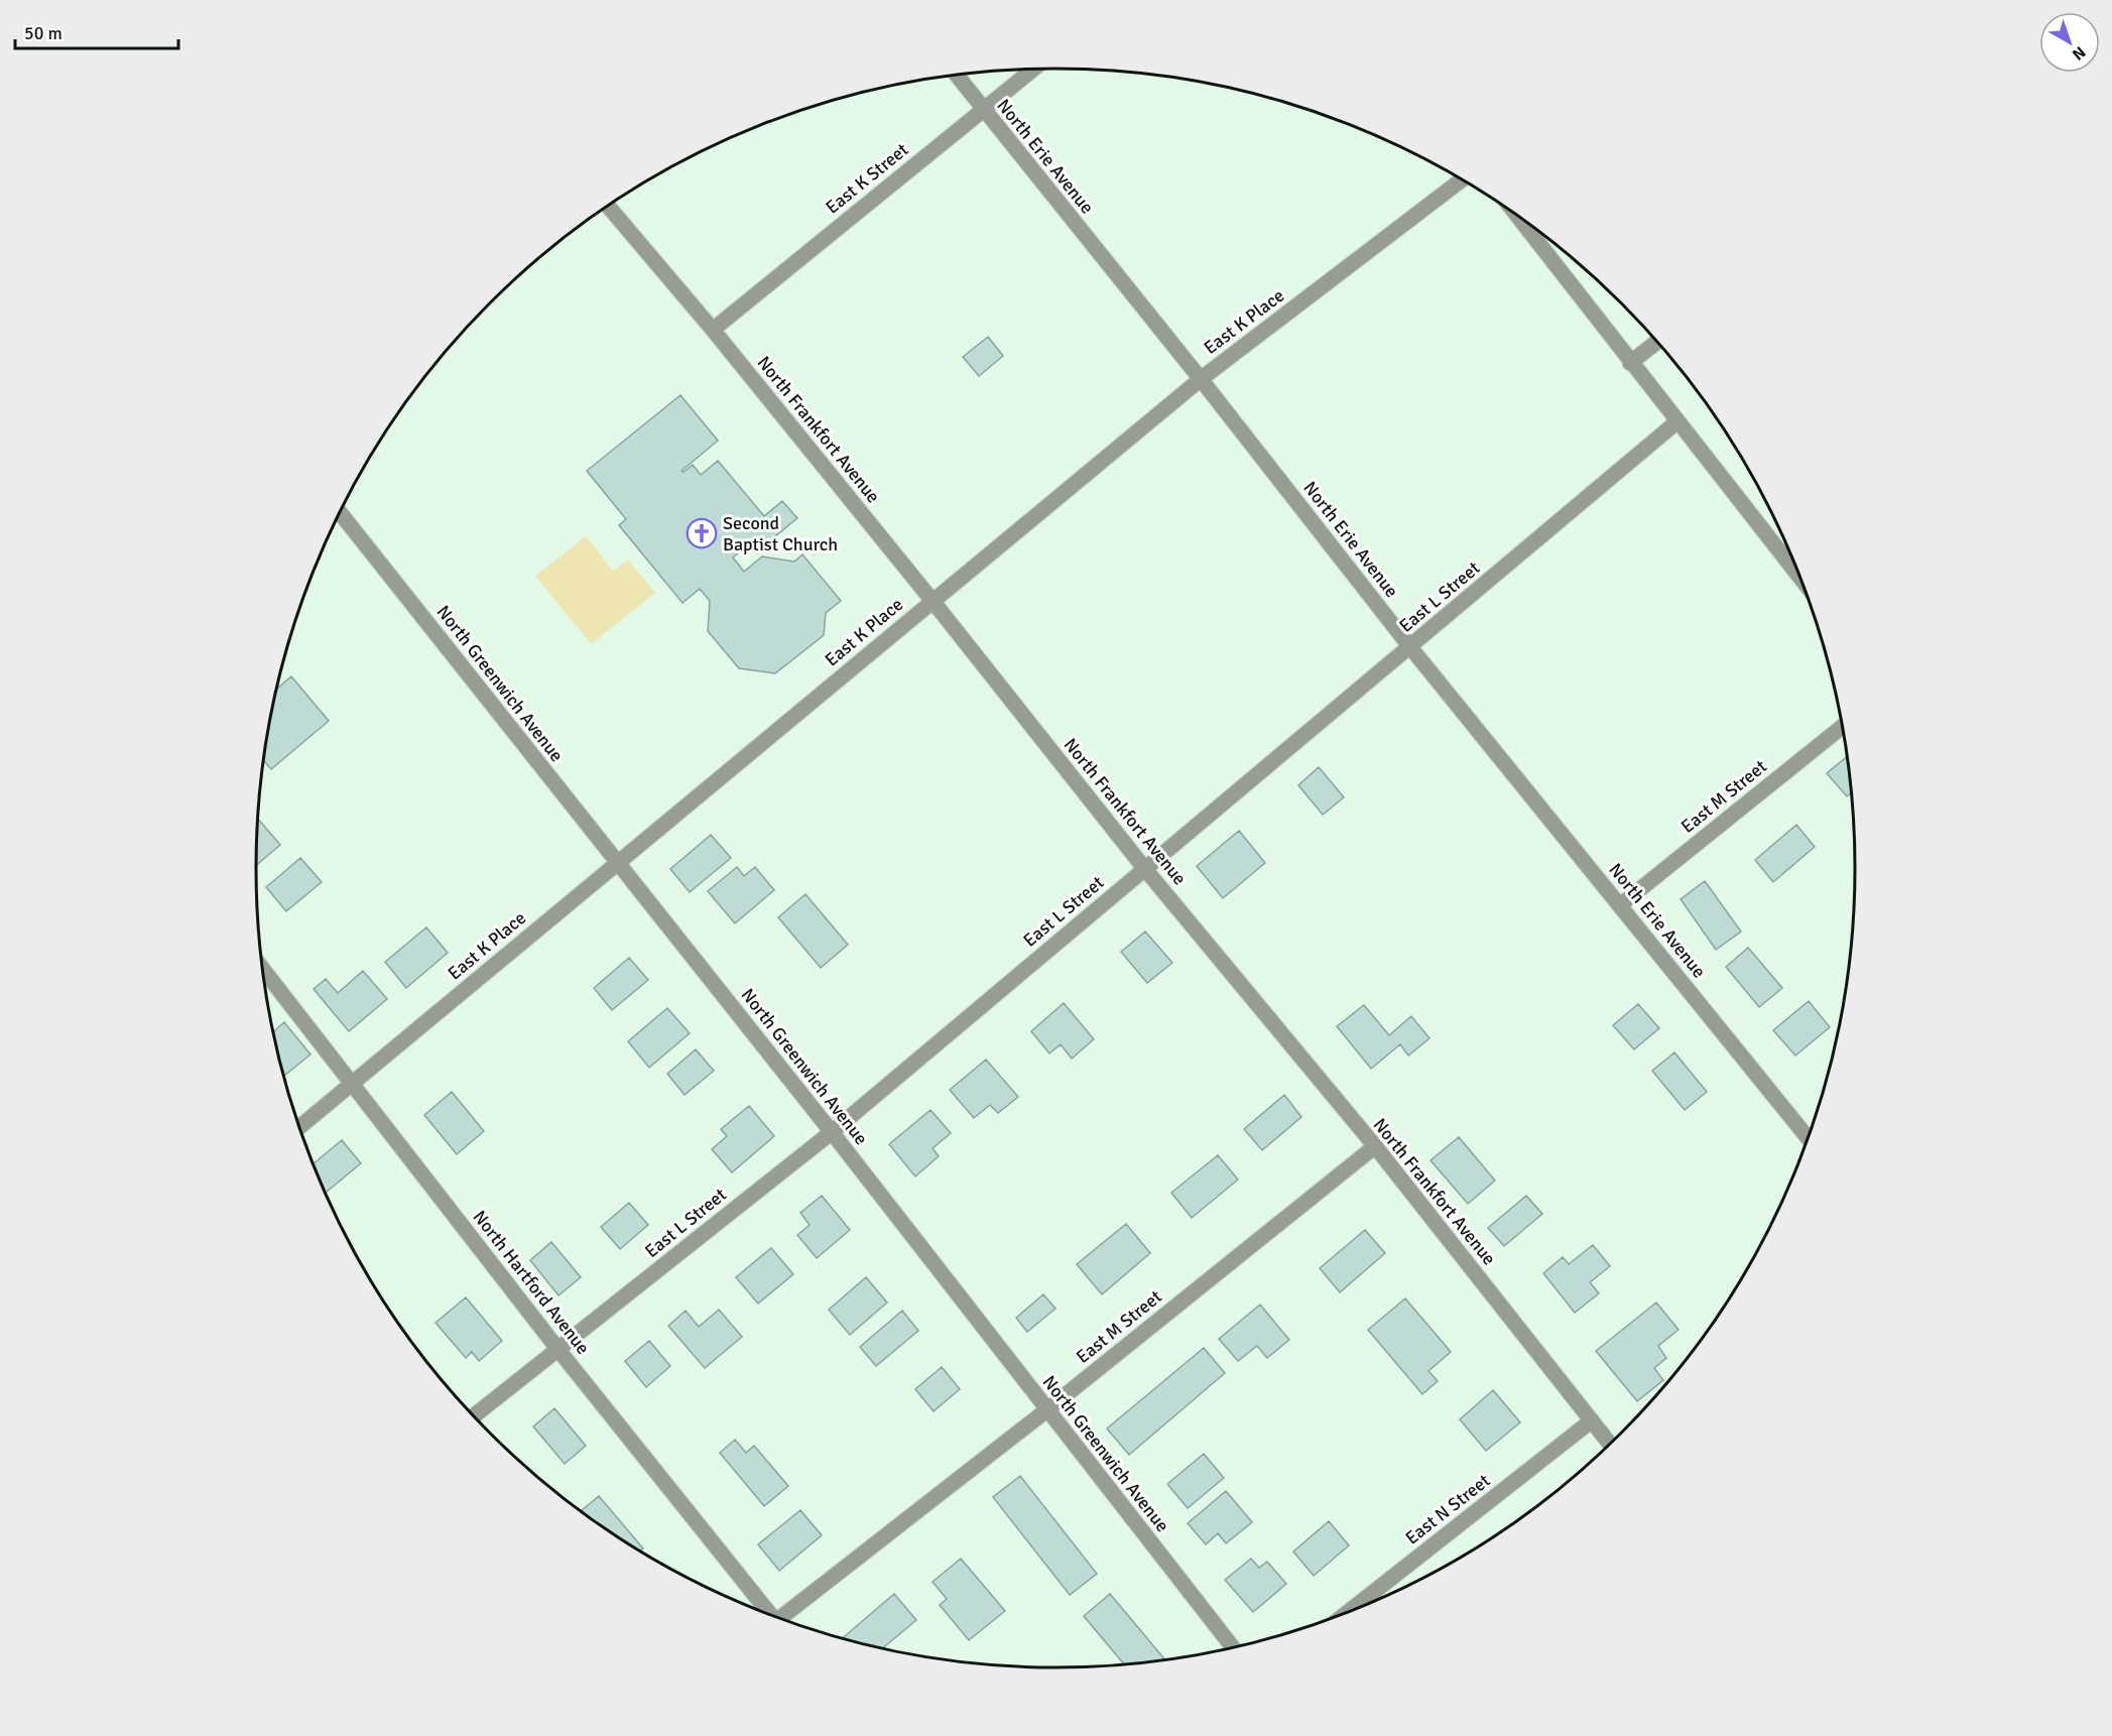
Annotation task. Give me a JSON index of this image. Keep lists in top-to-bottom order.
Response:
{
  "streets": {
    "street": [
      "North Erie Avenue",
      "East K Street",
      "East K Place",
      "North Frankfort Avenue",
      "East L Street",
      "North Greenwich Avenue",
      "East M Street",
      "North Hartford Avenue",
      "East N Street"
    ]
  },
  "crossings": [
    ["North Erie Avenue", "East K Street"],
    ["North Erie Avenue", "East K Place"],
    ["North Erie Avenue", "East L Street"],
    ["North Erie Avenue", "East M Street"],
    ["East K Street", "North Frankfort Avenue"],
    ["East K Place", "North Frankfort Avenue"],
    ["East K Place", "North Greenwich Avenue"],
    ["East K Place", "North Hartford Avenue"],
    ["North Frankfort Avenue", "East L Street"],
    ["North Frankfort Avenue", "East M Street"],
    ["North Frankfort Avenue", "East N Street"],
    ["East L Street", "North Greenwich Avenue"],
    ["East L Street", "North Hartford Avenue"],
    ["North Greenwich Avenue", "East M Street"]
  ],
  "places": {
    "church": ["Second Baptist Church"]
  },
  "scale_bar": "50 m",
  "north": "bottom right"
}
